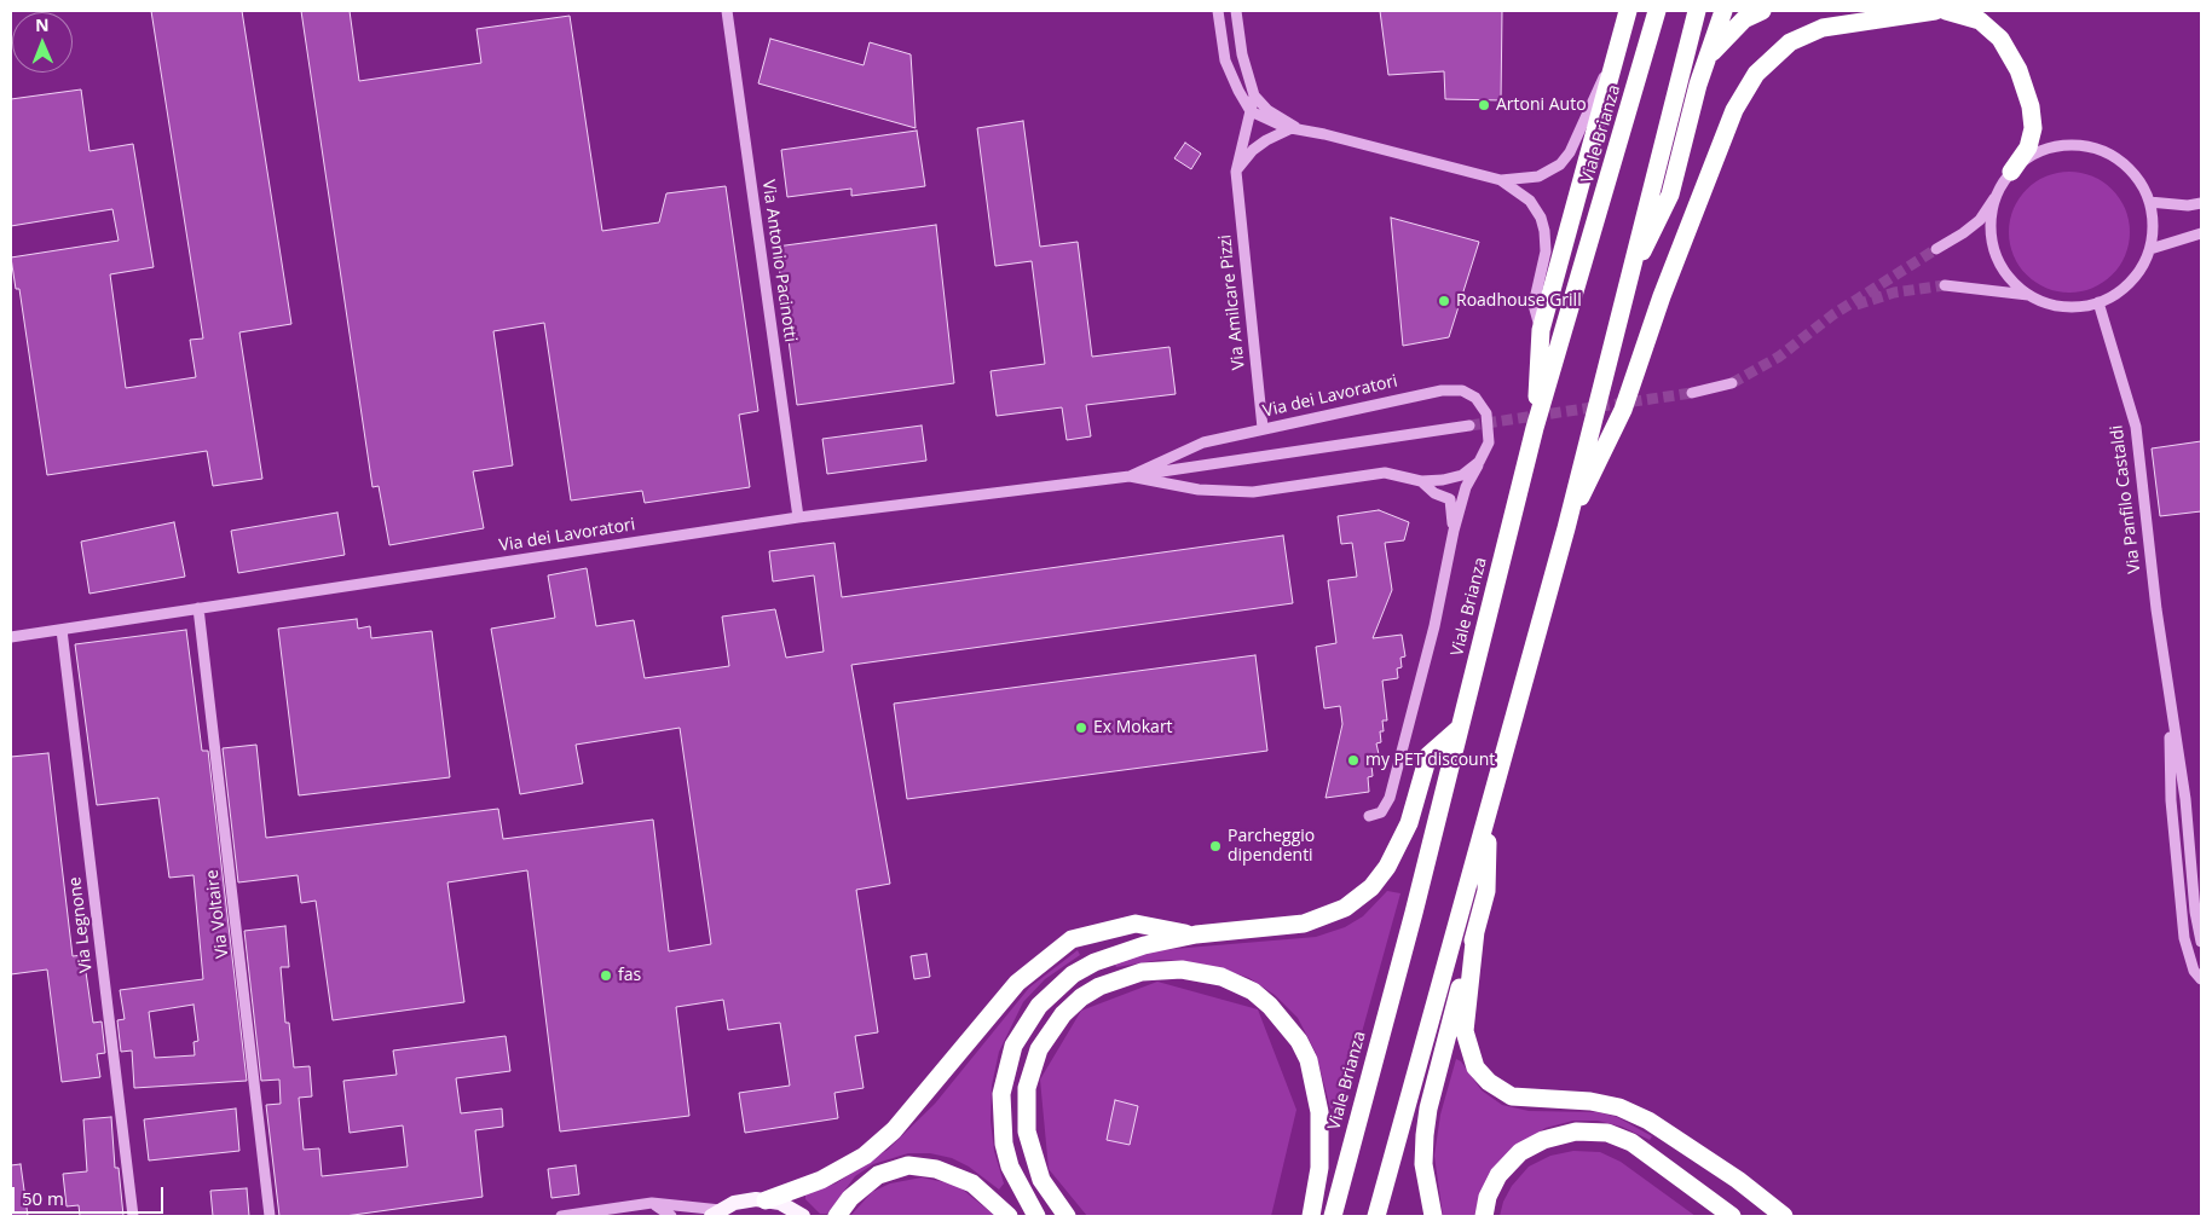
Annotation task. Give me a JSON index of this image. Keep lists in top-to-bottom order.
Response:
{
  "streets": {
    "highway": ["Viale Brianza"],
    "street": [
      "Via Antonio Pacinotti",
      "Via Amilcare Pizzi",
      "Via dei Lavoratori",
      "Via Panfilo Castaldi",
      "Via Voltaire",
      "Via Legnone"
    ]
  },
  "crossings": [
    ["Via Antonio Pacinotti", "Via dei Lavoratori"],
    ["Via Amilcare Pizzi", "Via dei Lavoratori"],
    ["Via dei Lavoratori", "Via Voltaire"],
    ["Via dei Lavoratori", "Via Legnone"]
  ],
  "places": [
    "Artoni Auto",
    "Roadhouse Grill",
    "Ex Mokart",
    "my PET discount",
    "Parcheggio dipendenti",
    "fas"
  ],
  "scale_bar": "50 m",
  "north": "top"
}
